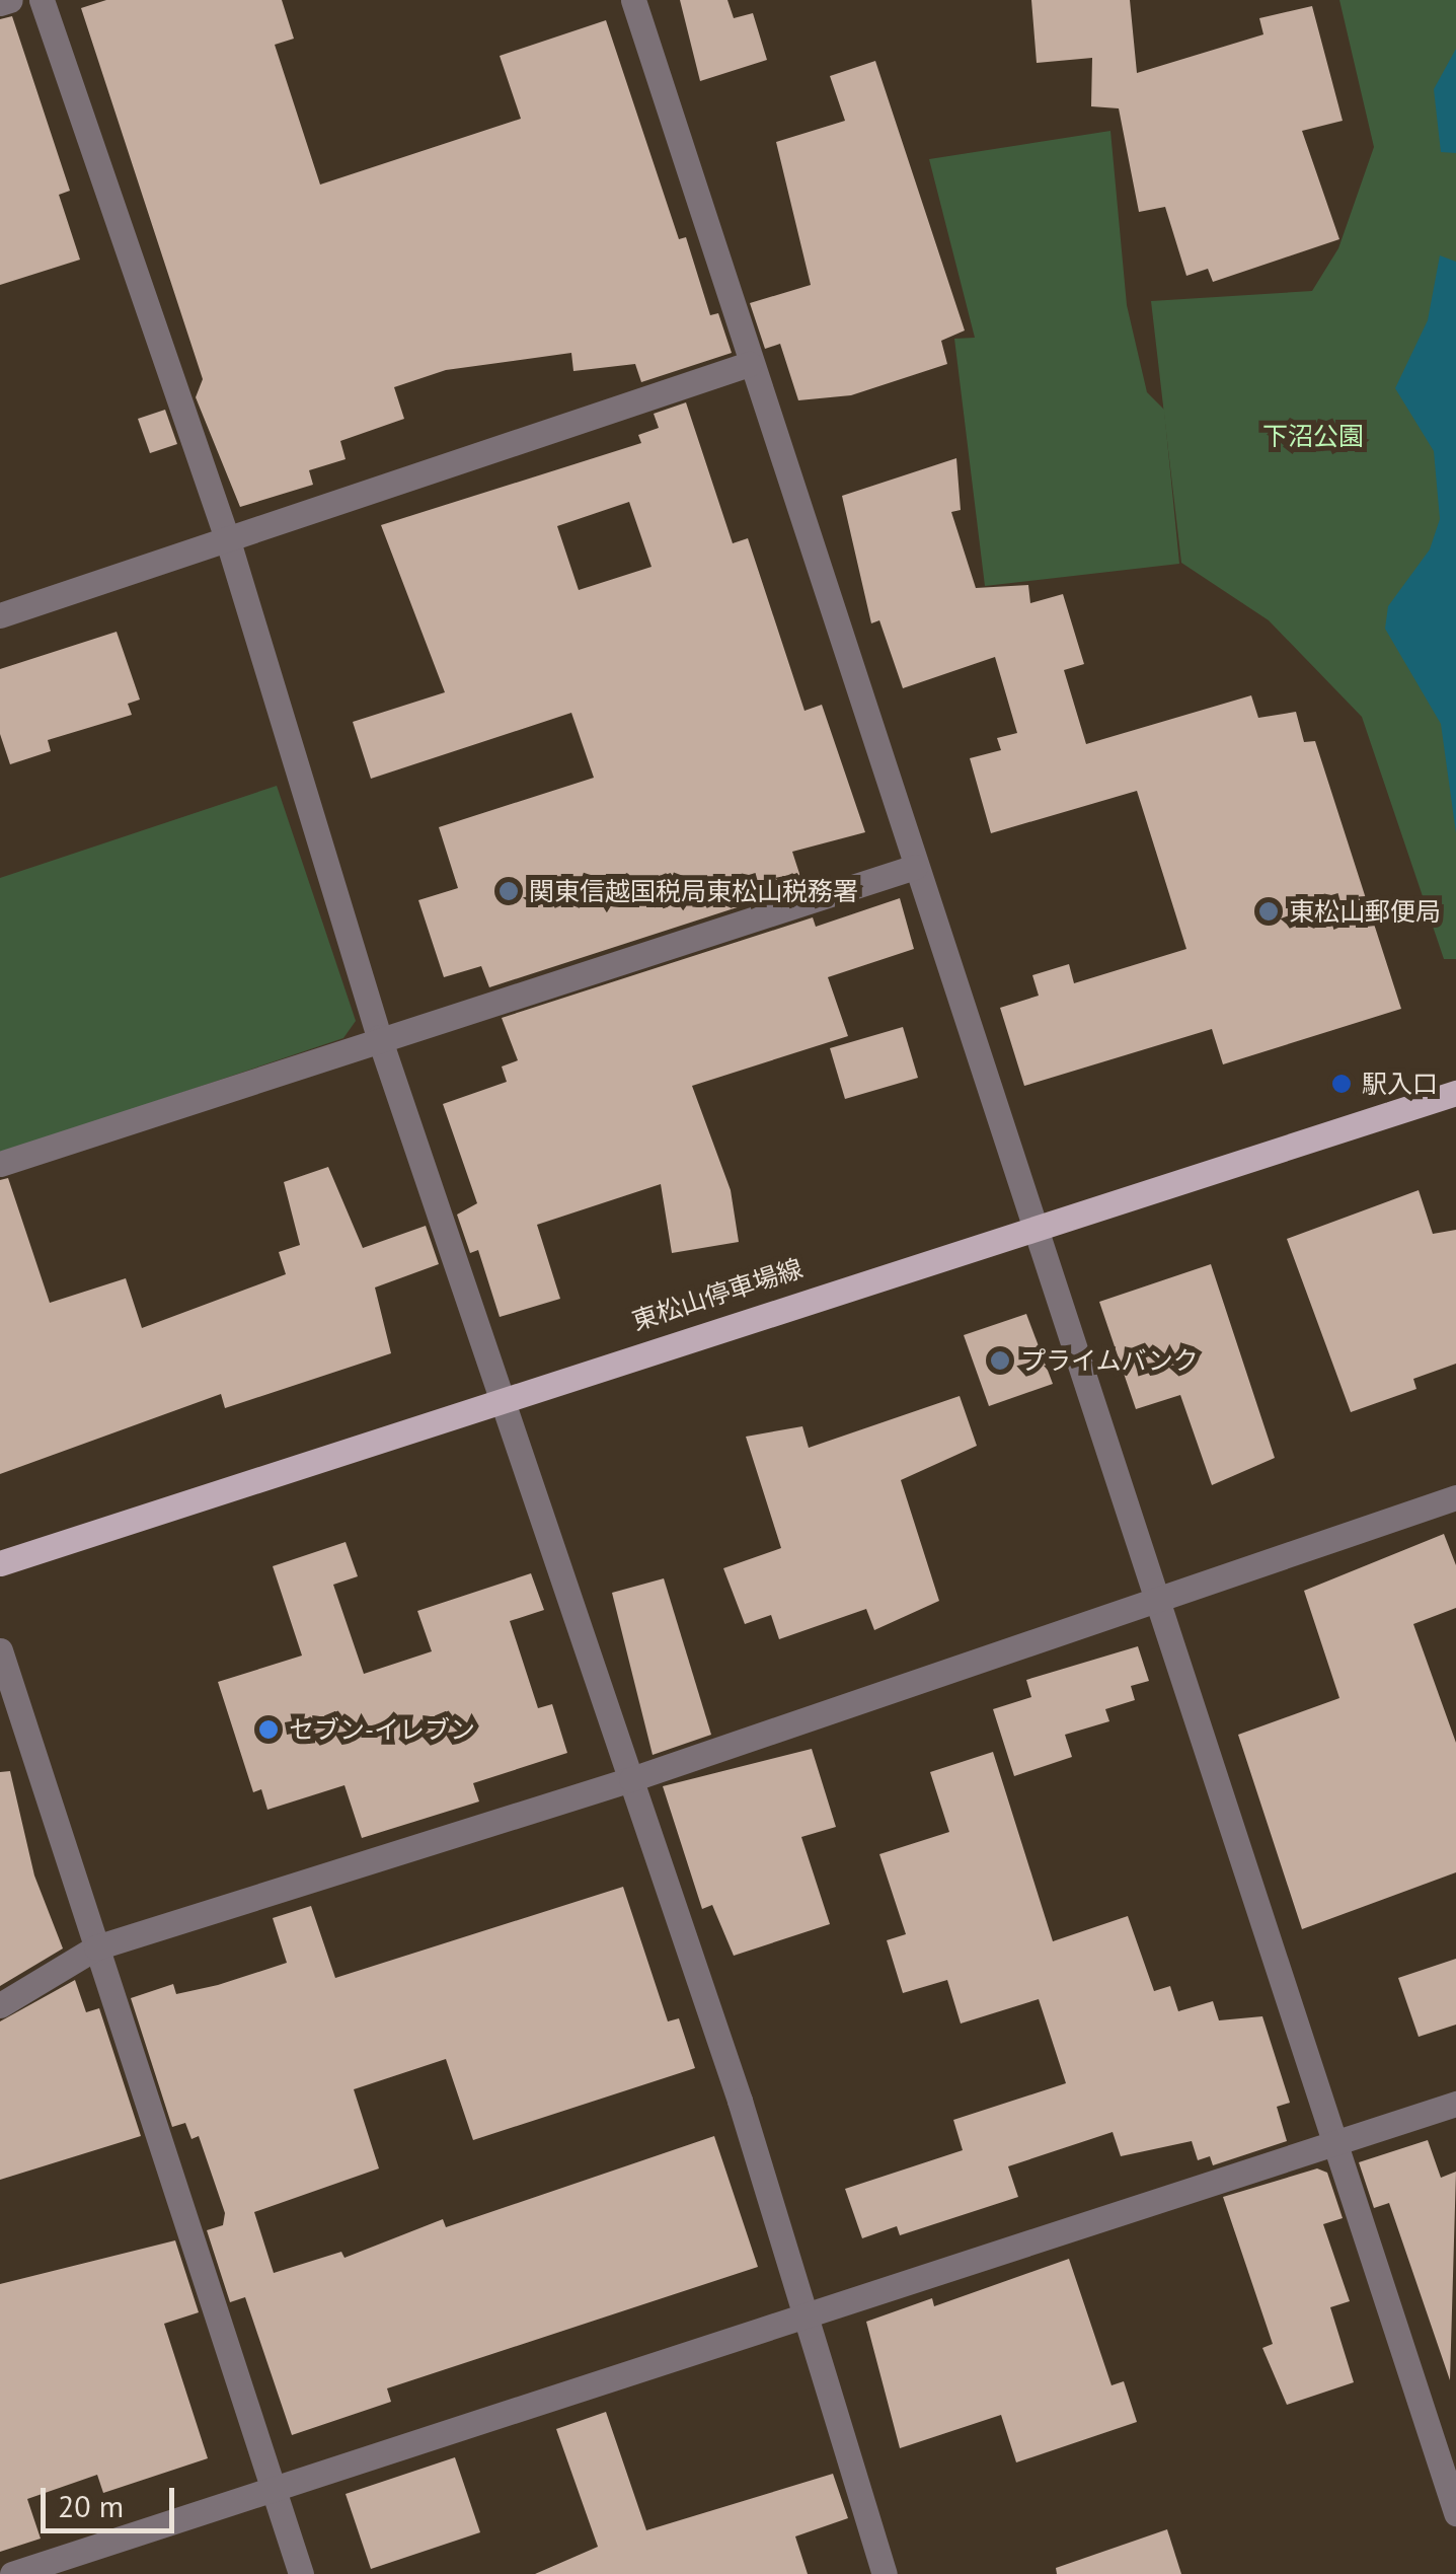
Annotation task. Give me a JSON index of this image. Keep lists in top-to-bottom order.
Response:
{
  "streets": {
    "main road": ["東松山停車場線"]
  },
  "parks": ["下沼公園"],
  "places": [
    "関東信越国税局東松山税務署",
    "東松山郵便局",
    "駅入口",
    "プライムバンク",
    "セブン-イレブン"
  ],
  "scale_bar": "20 m"
}
